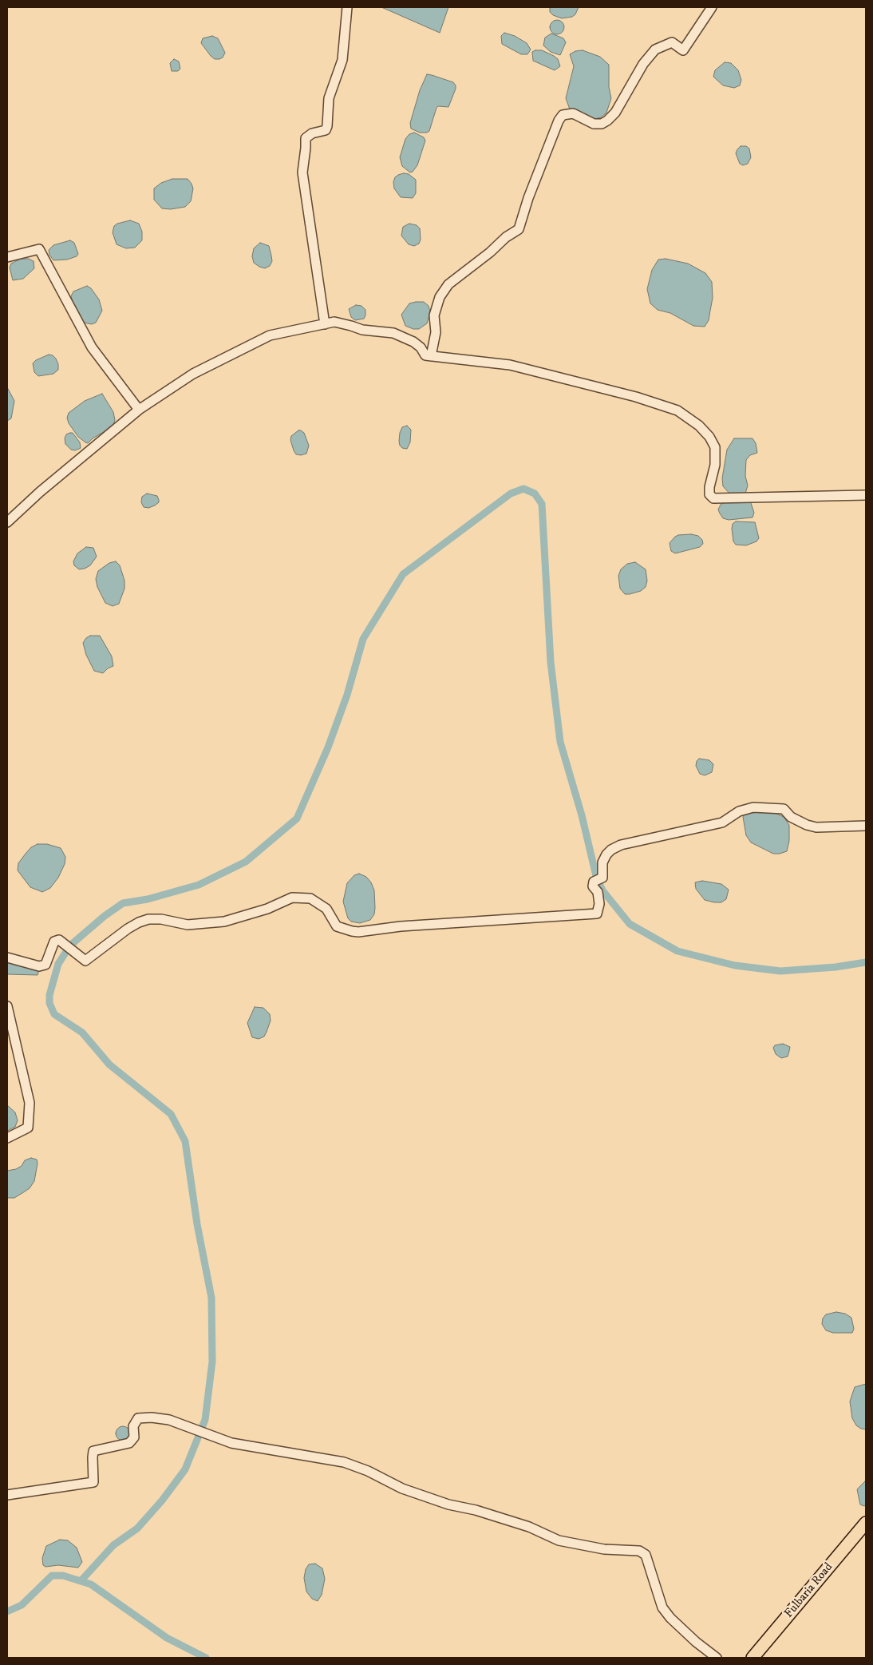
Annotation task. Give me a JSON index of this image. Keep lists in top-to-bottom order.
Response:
{
  "streets": {
    "main road": ["Fulbaria Road"]
  }
}
